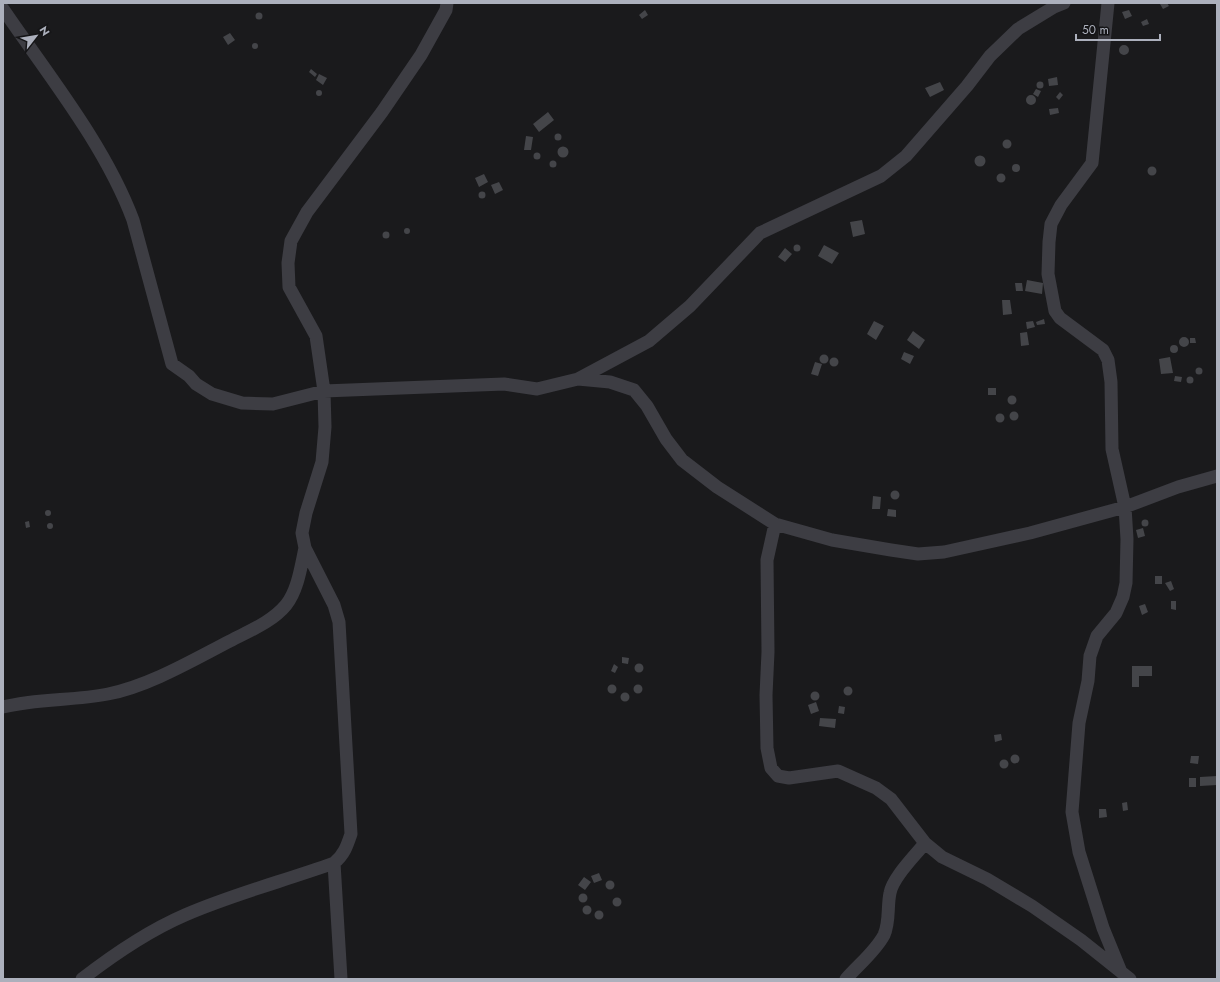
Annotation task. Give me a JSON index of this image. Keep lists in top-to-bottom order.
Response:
{
  "scale_bar": "50 m",
  "north": "top right"
}
